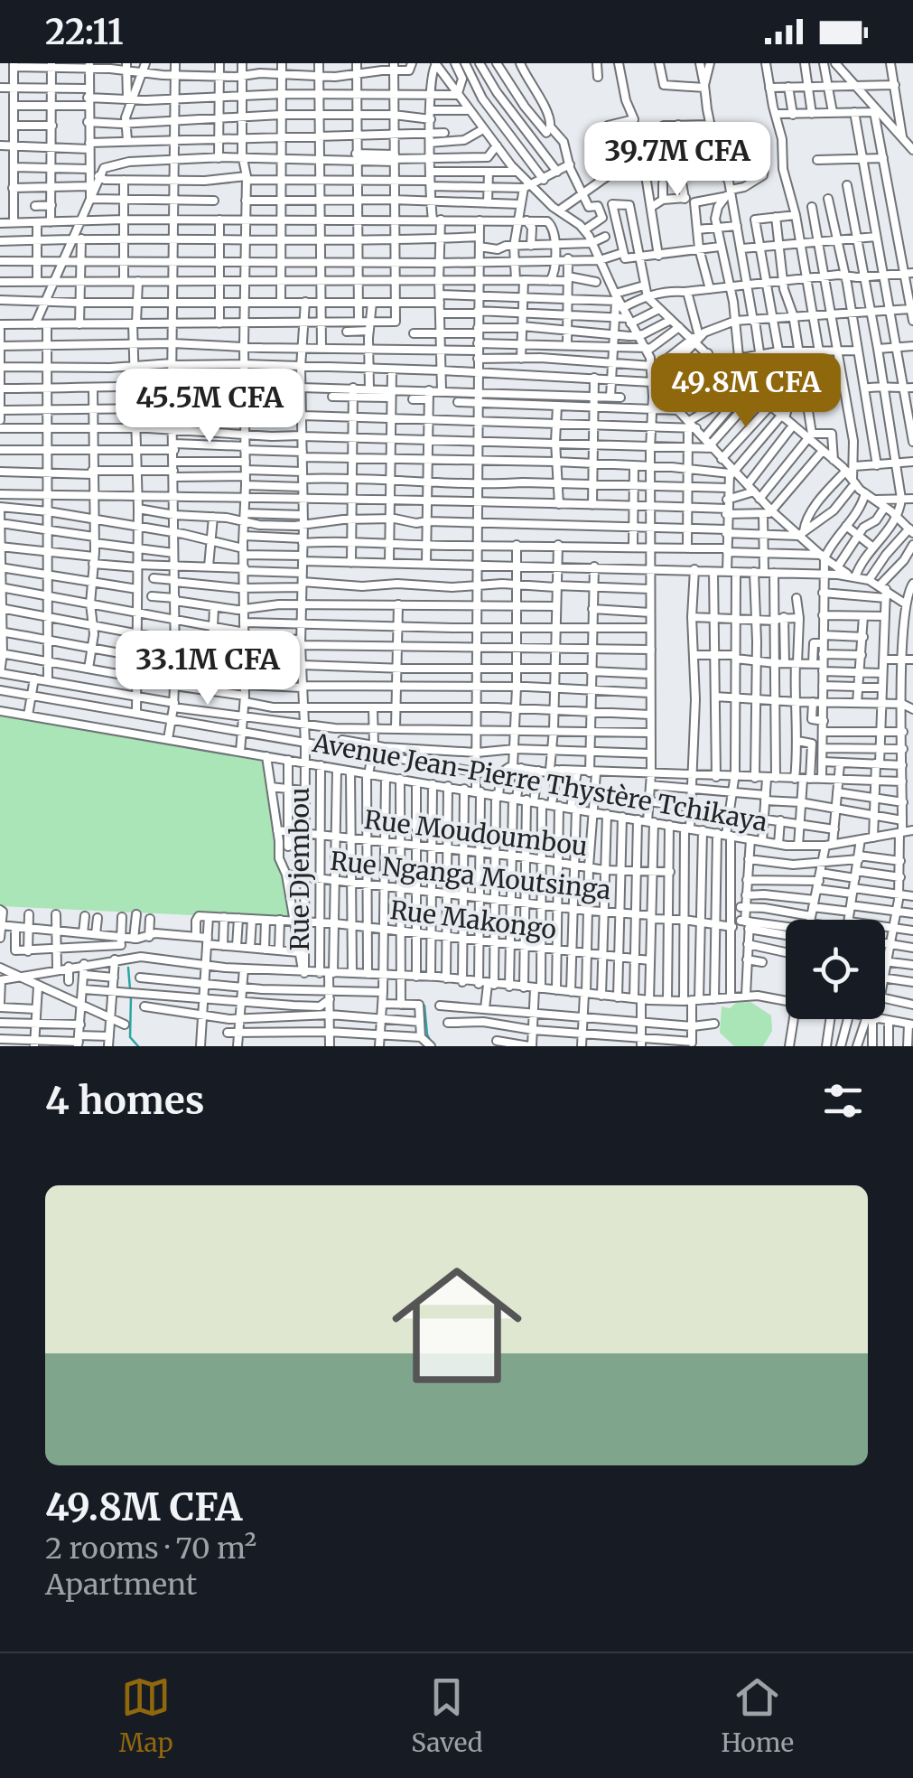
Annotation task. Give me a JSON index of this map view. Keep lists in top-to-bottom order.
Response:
{
  "streets": {
    "street": [
      "Avenue Jean-Pierre Thystère Tchikaya",
      "Rue Moudoumbou",
      "Rue Djembou",
      "Rue Nganga Moutsinga",
      "Rue Makongo"
    ]
  },
  "crossings": [
    ["Avenue Jean-Pierre Thystère Tchikaya", "Rue Djembou"],
    ["Rue Moudoumbou", "Rue Djembou"],
    ["Rue Djembou", "Rue Nganga Moutsinga"],
    ["Rue Djembou", "Rue Makongo"]
  ],
  "page": {
    "status": "22:11",
    "price": [
      "39.7M CFA",
      "49.8M CFA",
      "45.5M CFA",
      "33.1M CFA"
    ],
    "heading": "4 homes",
    "list": [
      {
        "name": "49.8M CFA",
        "note": "2 rooms · 70 m² · Apartment"
      }
    ],
    "tabs": ["Map", "Saved", "Home"]
  }
}
